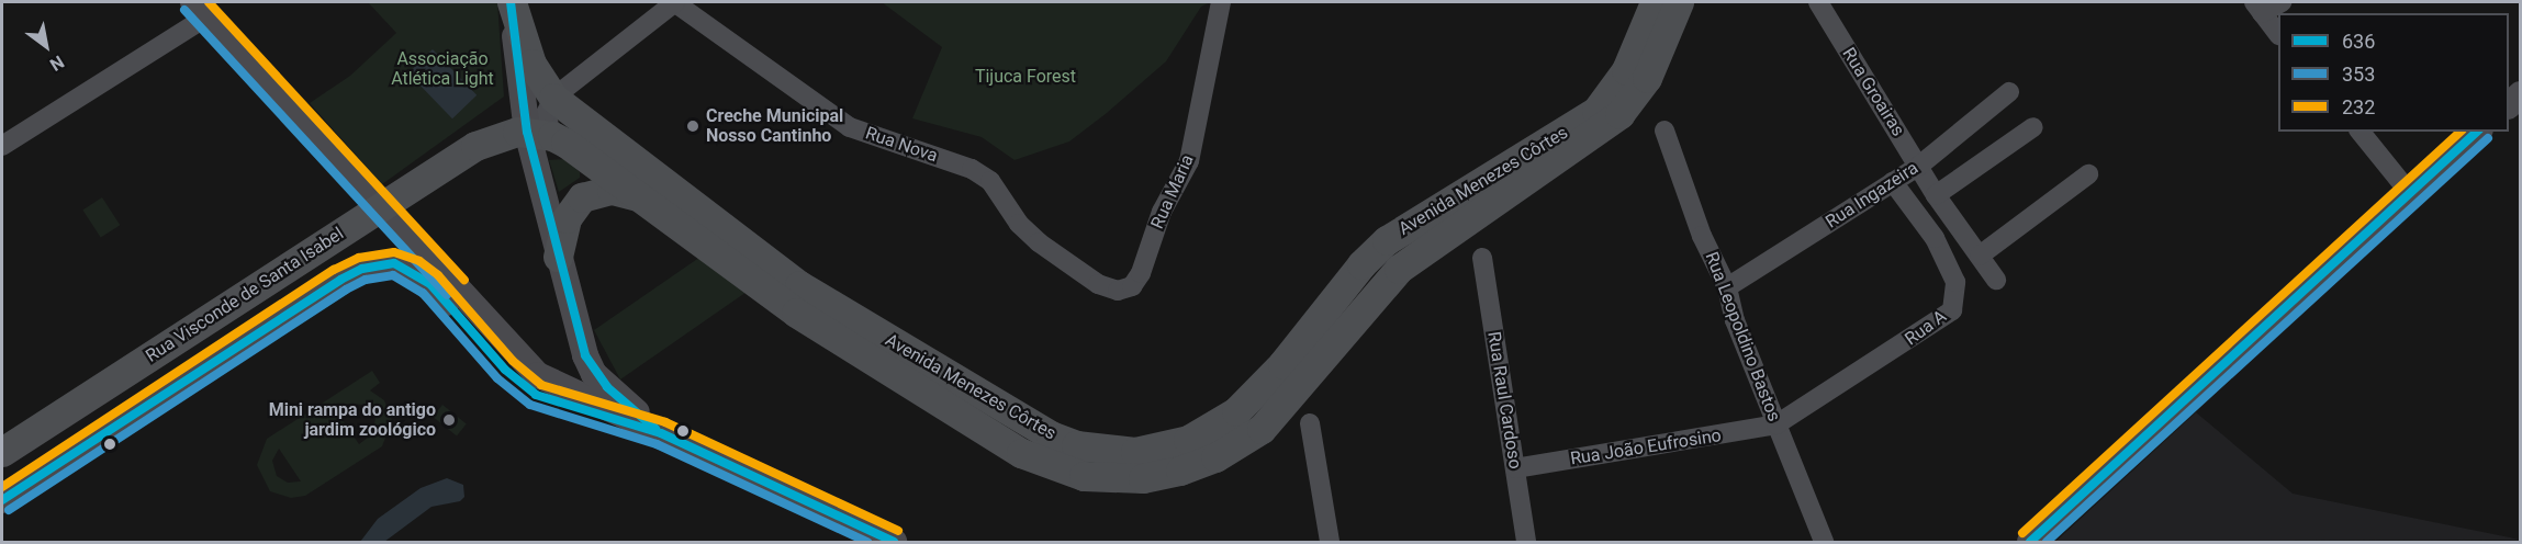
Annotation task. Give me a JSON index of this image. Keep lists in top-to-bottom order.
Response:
{
  "streets": {
    "main road": ["Avenida Menezes Côrtes", "Rua Visconde de Santa Isabel"],
    "street": [
      "Rua Groairas",
      "Rua Nova",
      "Rua Maria",
      "Rua Ingazeira",
      "Rua A",
      "Rua Leopoldino Bastos",
      "Rua Raul Cardoso",
      "Rua João Eufrosino"
    ]
  },
  "crossings": [
    ["Rua Groairas", "Rua Ingazeira"],
    ["Rua Nova", "Rua Maria"],
    ["Avenida Menezes Côrtes", "Rua Visconde de Santa Isabel"],
    ["Rua Ingazeira", "Rua A"],
    ["Rua Ingazeira", "Rua Leopoldino Bastos"],
    ["Rua A", "Rua Leopoldino Bastos"],
    ["Rua A", "Rua João Eufrosino"],
    ["Rua Leopoldino Bastos", "Rua João Eufrosino"],
    ["Rua Raul Cardoso", "Rua João Eufrosino"]
  ],
  "parks": ["Associação Atlética Light", "Tijuca Forest"],
  "places": ["Creche Municipal Nosso Cantinho", "Mini rampa do antigo jardim zoológico"],
  "lines": ["transit line 636", "transit line 232", "transit line 353"],
  "legend": ["636", "353", "232"],
  "north": "bottom right"
}
